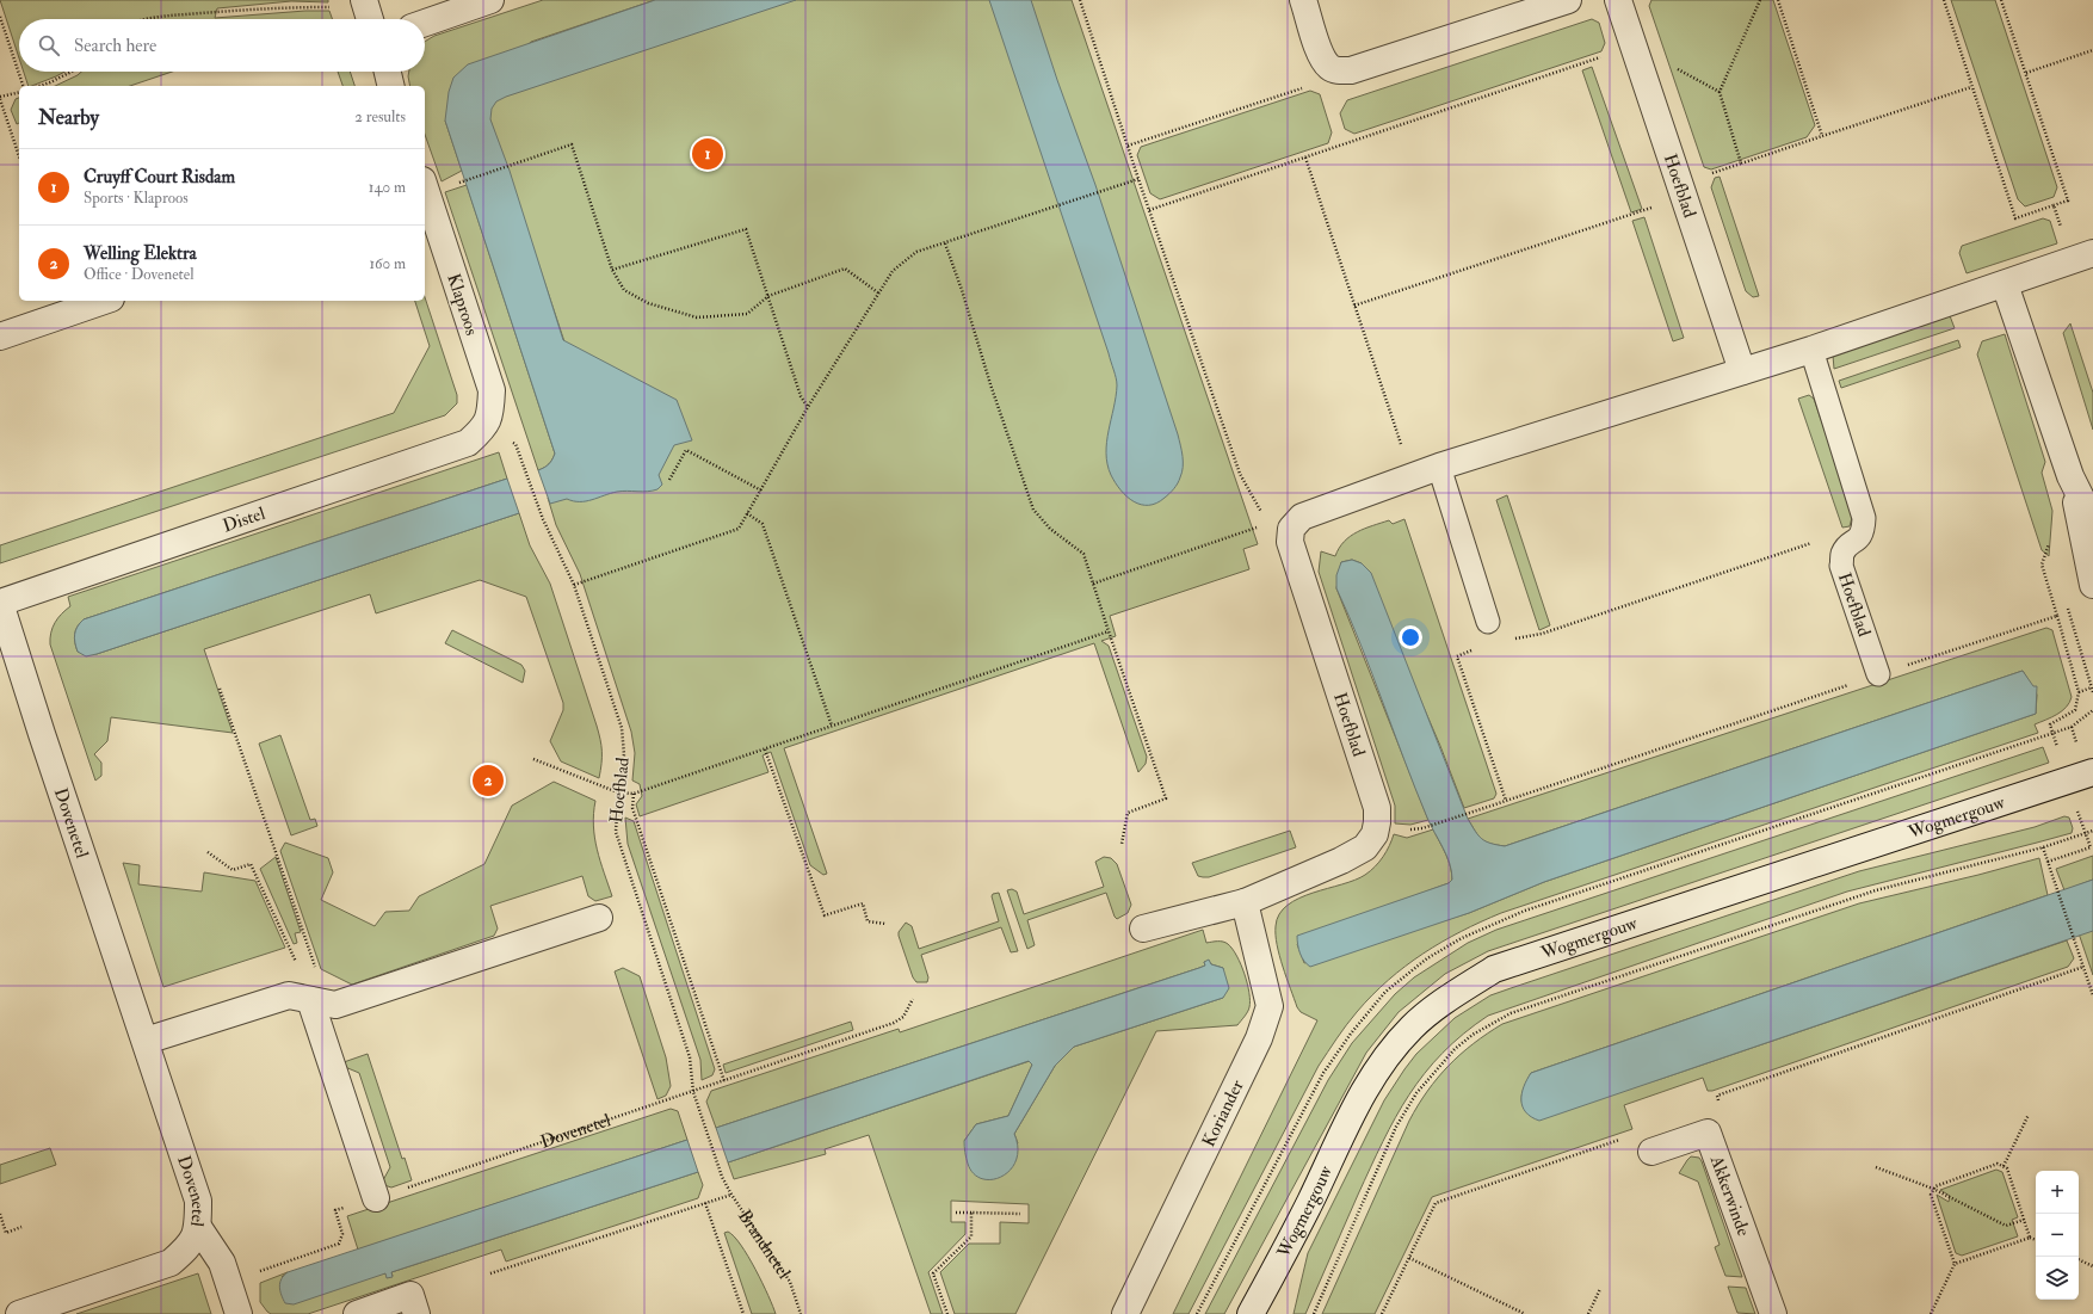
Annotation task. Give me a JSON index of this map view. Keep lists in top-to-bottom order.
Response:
{
  "streets": {
    "street": [
      "Hoefblad",
      "Klaproos",
      "Distel",
      "Wogmergouw",
      "Dovenetel",
      "Koriander",
      "Akkerwinde"
    ],
    "path": ["Brandnetel"]
  },
  "crossings": [
    ["Hoefblad", "Dovenetel"],
    ["Hoefblad", "Koriander"],
    ["Hoefblad", "Brandnetel"],
    ["Klaproos", "Distel"],
    ["Distel", "Dovenetel"]
  ],
  "page": {
    "search": "Search here",
    "heading": ["Nearby", "2 results"],
    "pins": ["1", "2"],
    "list": [
      {
        "mark": "1",
        "name": "Cruyff Court Risdam",
        "note": "Sports · Klaproos",
        "value": "140 m"
      },
      {
        "mark": "2",
        "name": "Welling Elektra",
        "note": "Office · Dovenetel",
        "value": "160 m"
      }
    ],
    "map_buttons": ["+", "−"]
  }
}
